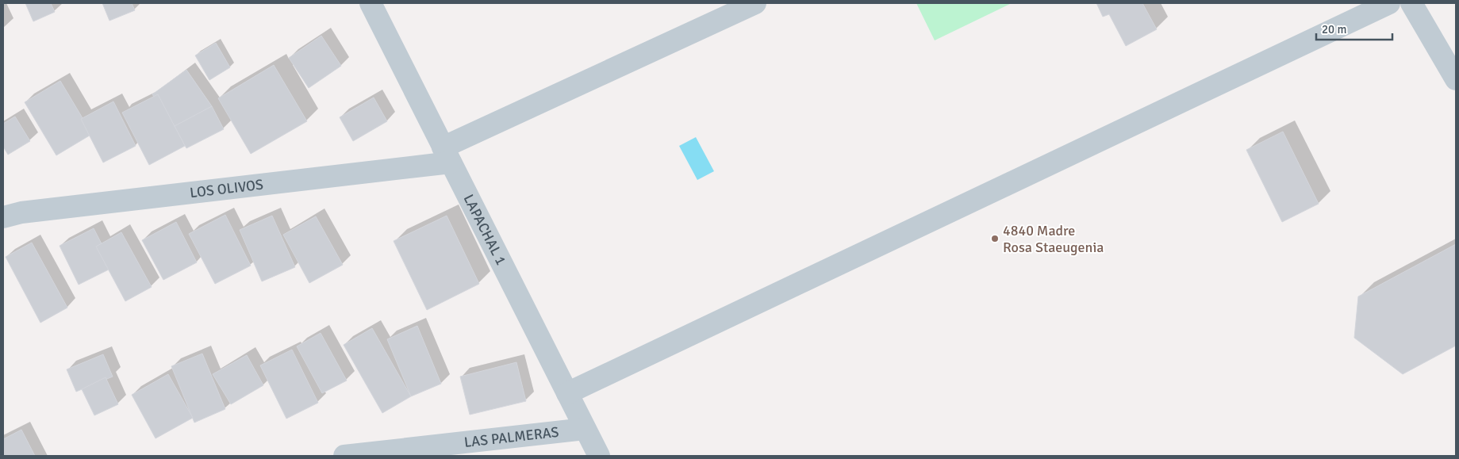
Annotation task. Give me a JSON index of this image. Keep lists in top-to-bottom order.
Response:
{
  "streets": {
    "street": ["LOS OLIVOS", "LAPACHAL 1", "LAS PALMERAS"]
  },
  "crossings": [
    ["LOS OLIVOS", "LAPACHAL 1"],
    ["LAPACHAL 1", "LAS PALMERAS"]
  ],
  "places": ["4840 Madre Rosa Staeugenia"],
  "scale_bar": "20 m"
}
